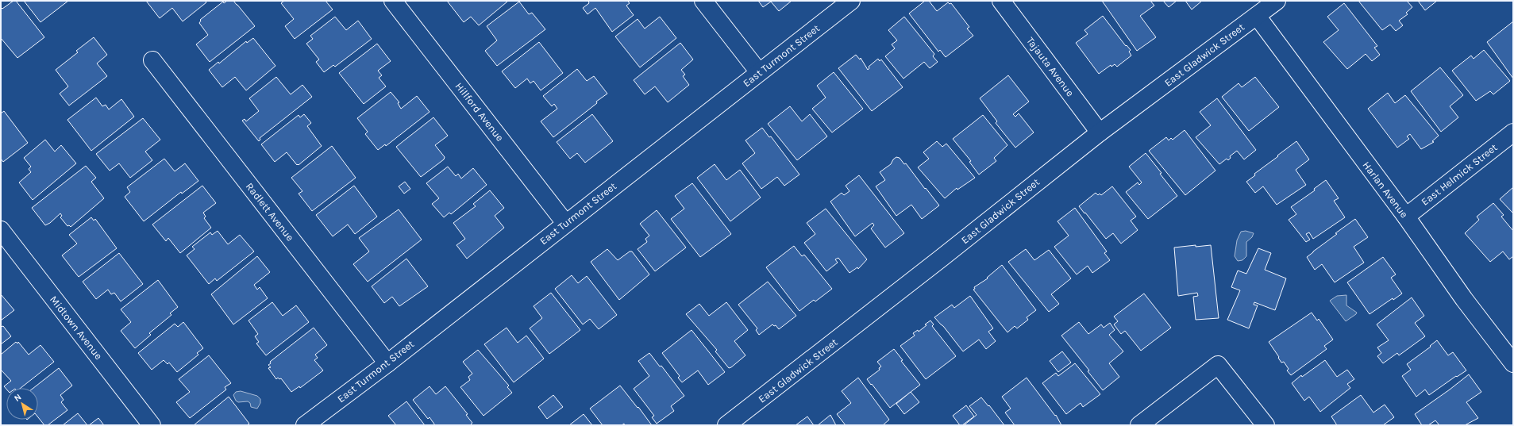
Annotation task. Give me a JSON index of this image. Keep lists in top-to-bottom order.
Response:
{
  "streets": {
    "street": [
      "East Gladwick Street",
      "East Turmont Street",
      "Tajauta Avenue",
      "Hillford Avenue",
      "East Helmick Street",
      "Harlan Avenue",
      "Radlett Avenue",
      "Midtown Avenue"
    ]
  },
  "crossings": [
    ["East Gladwick Street", "Tajauta Avenue"],
    ["East Gladwick Street", "Harlan Avenue"],
    ["East Turmont Street", "Hillford Avenue"],
    ["East Turmont Street", "Radlett Avenue"],
    ["East Helmick Street", "Harlan Avenue"]
  ],
  "north": "top left"
}
